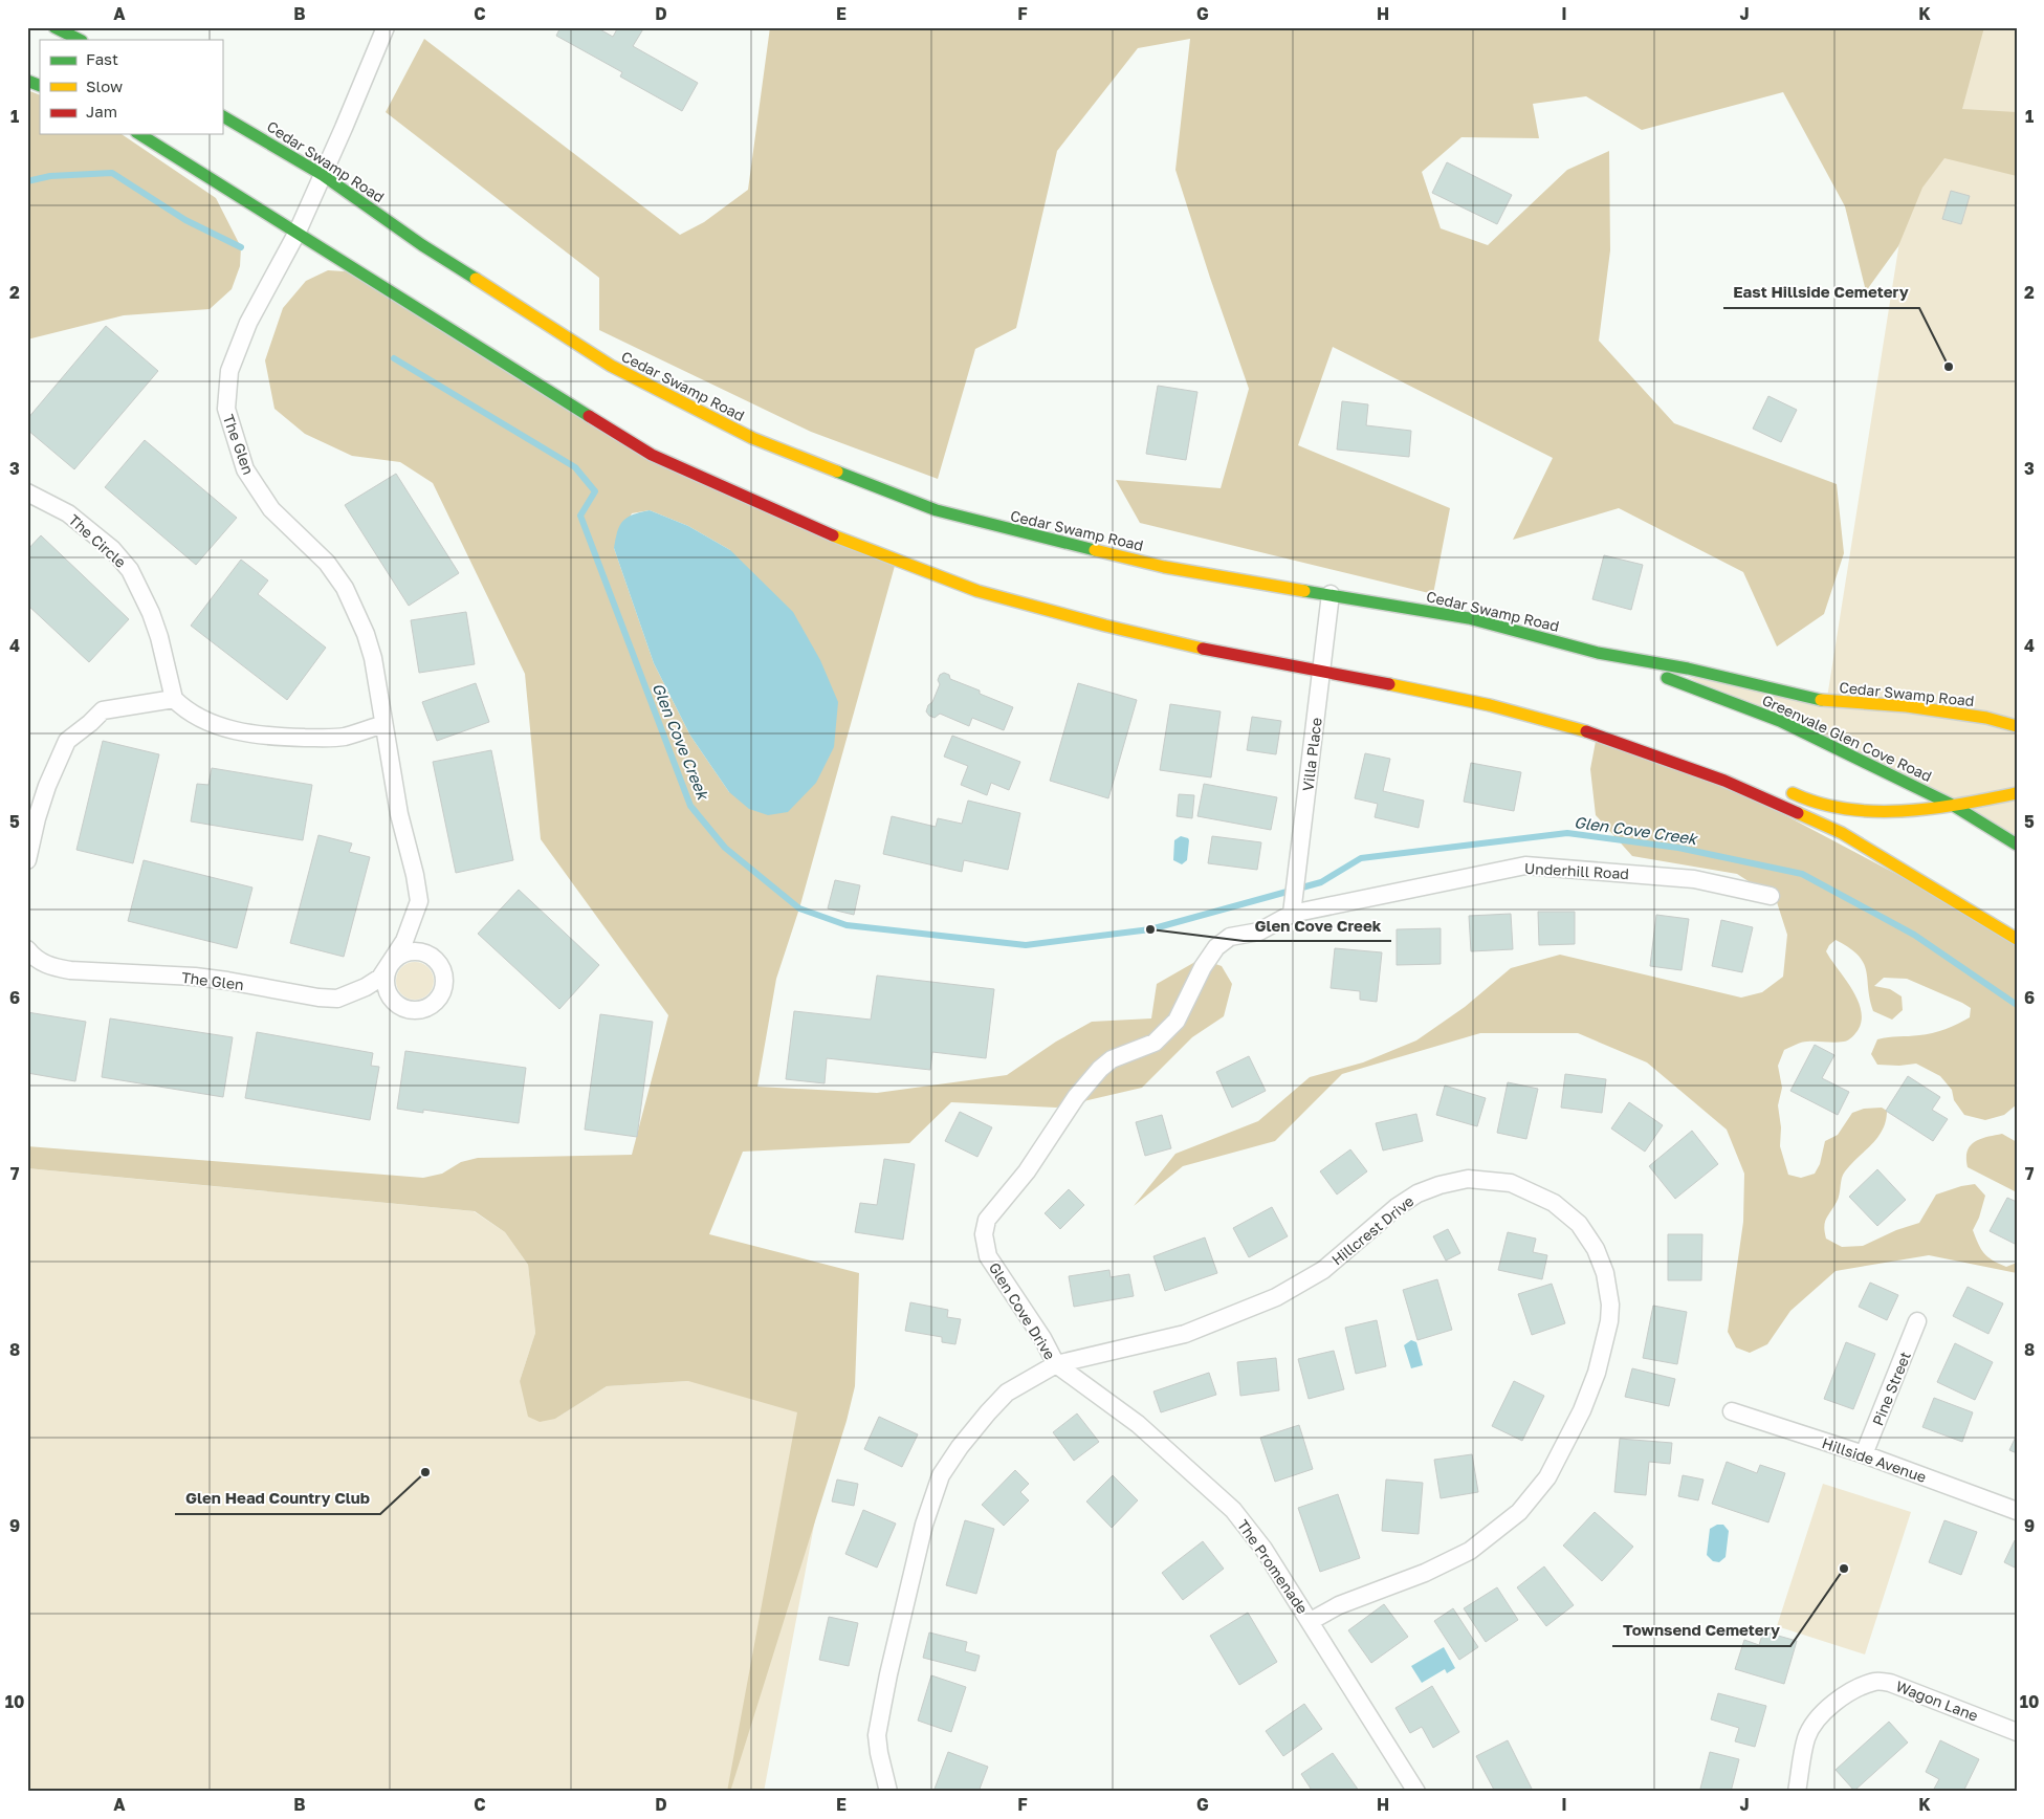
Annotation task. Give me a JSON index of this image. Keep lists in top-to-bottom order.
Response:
{
  "streets": {
    "main road": ["Cedar Swamp Road", "Greenvale Glen Cove Road"],
    "street": [
      "The Glen",
      "The Circle",
      "Villa Place",
      "Underhill Road",
      "Hillcrest Drive",
      "Glen Cove Drive",
      "Pine Street",
      "Hillside Avenue",
      "The Promenade",
      "Wagon Lane"
    ]
  },
  "crossings": [
    ["Cedar Swamp Road", "The Glen"],
    ["Cedar Swamp Road", "Greenvale Glen Cove Road"],
    ["Cedar Swamp Road", "Villa Place"],
    ["Villa Place", "Underhill Road"],
    ["Villa Place", "Glen Cove Drive"],
    ["Underhill Road", "Glen Cove Drive"],
    ["Hillcrest Drive", "Glen Cove Drive"],
    ["Hillcrest Drive", "The Promenade"],
    ["Glen Cove Drive", "The Promenade"],
    ["Pine Street", "Hillside Avenue"]
  ],
  "water": ["Glen Cove Creek"],
  "places": [
    "East Hillside Cemetery",
    "Glen Cove Creek",
    "Glen Head Country Club",
    "Townsend Cemetery"
  ],
  "legend": ["Fast", "Slow", "Jam"],
  "grid": {
    "columns": [
      "A",
      "B",
      "C",
      "D",
      "E",
      "F",
      "G",
      "H",
      "I",
      "J",
      "K"
    ],
    "rows": [
      "1",
      "2",
      "3",
      "4",
      "5",
      "6",
      "7",
      "8",
      "9",
      "10"
    ]
  }
}
